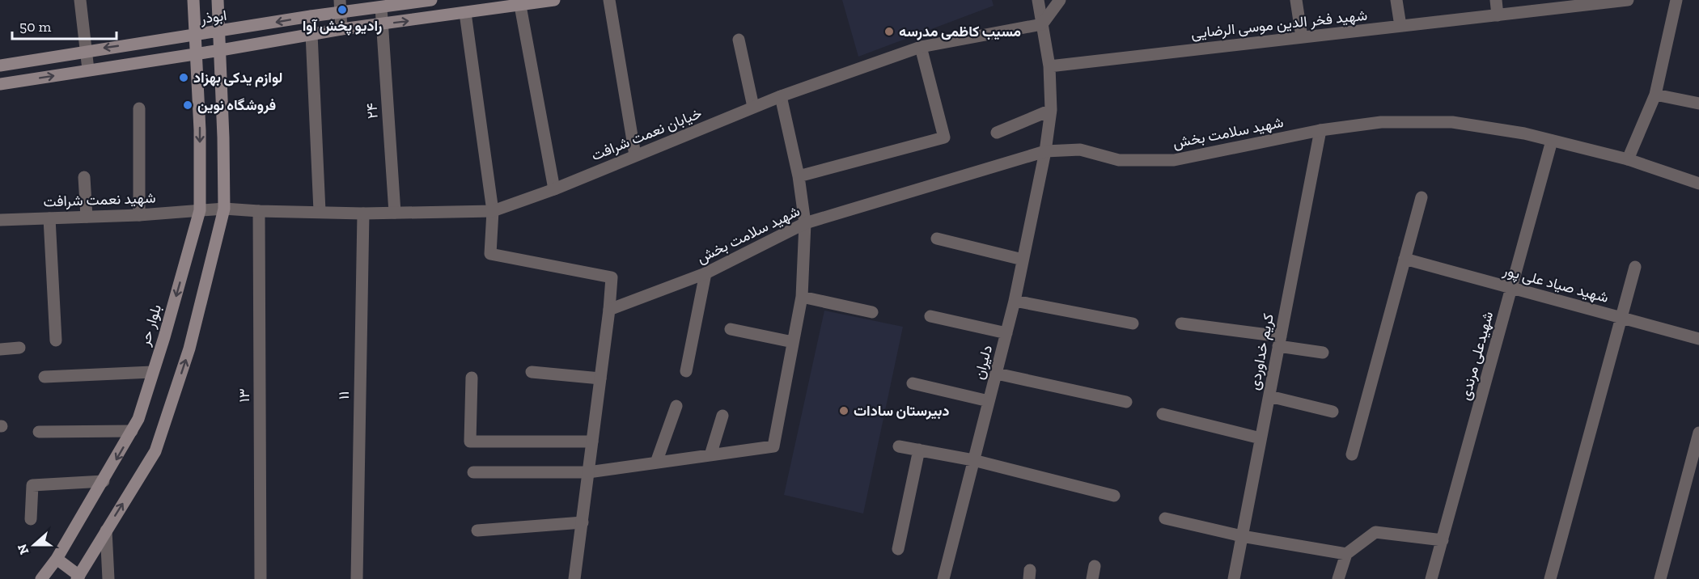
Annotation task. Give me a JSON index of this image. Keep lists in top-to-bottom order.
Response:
{
  "streets": {
    "main road": ["ابوذر", "بلوار حر"],
    "street": [
      "شهید فخر الدین موسی الرضایی",
      "۲۴",
      "شهید سلامت بخش",
      "خیابان نعمت شرافت",
      "شهید نعمت شرافت",
      "شهید صیاد علی پور",
      "کریم خداوردی",
      "شهیدعلی مرندی",
      "دلیران",
      "۱۳",
      "۱۱"
    ]
  },
  "crossings": [
    ["ابوذر", "۲۴"],
    ["ابوذر", "بلوار حر"],
    ["شهید فخر الدین موسی الرضایی", "دلیران"],
    ["۲۴", "خیابان نعمت شرافت"],
    ["شهید سلامت بخش", "کریم خداوردی"],
    ["شهید سلامت بخش", "شهیدعلی مرندی"],
    ["شهید سلامت بخش", "دلیران"],
    ["خیابان نعمت شرافت", "شهید نعمت شرافت"],
    ["خیابان نعمت شرافت", "دلیران"],
    ["خیابان نعمت شرافت", "۱۳"],
    ["خیابان نعمت شرافت", "۱۱"],
    ["شهید نعمت شرافت", "بلوار حر"],
    ["شهید صیاد علی پور", "شهیدعلی مرندی"]
  ],
  "places": [
    "رادیو پخش آوا",
    "مسیب کاظمی مدرسه",
    "لوازم یدکی بهزاد",
    "فروشگاه نوین",
    "دبیرستان سادات"
  ],
  "scale_bar": "50 m",
  "north": "left"
}
